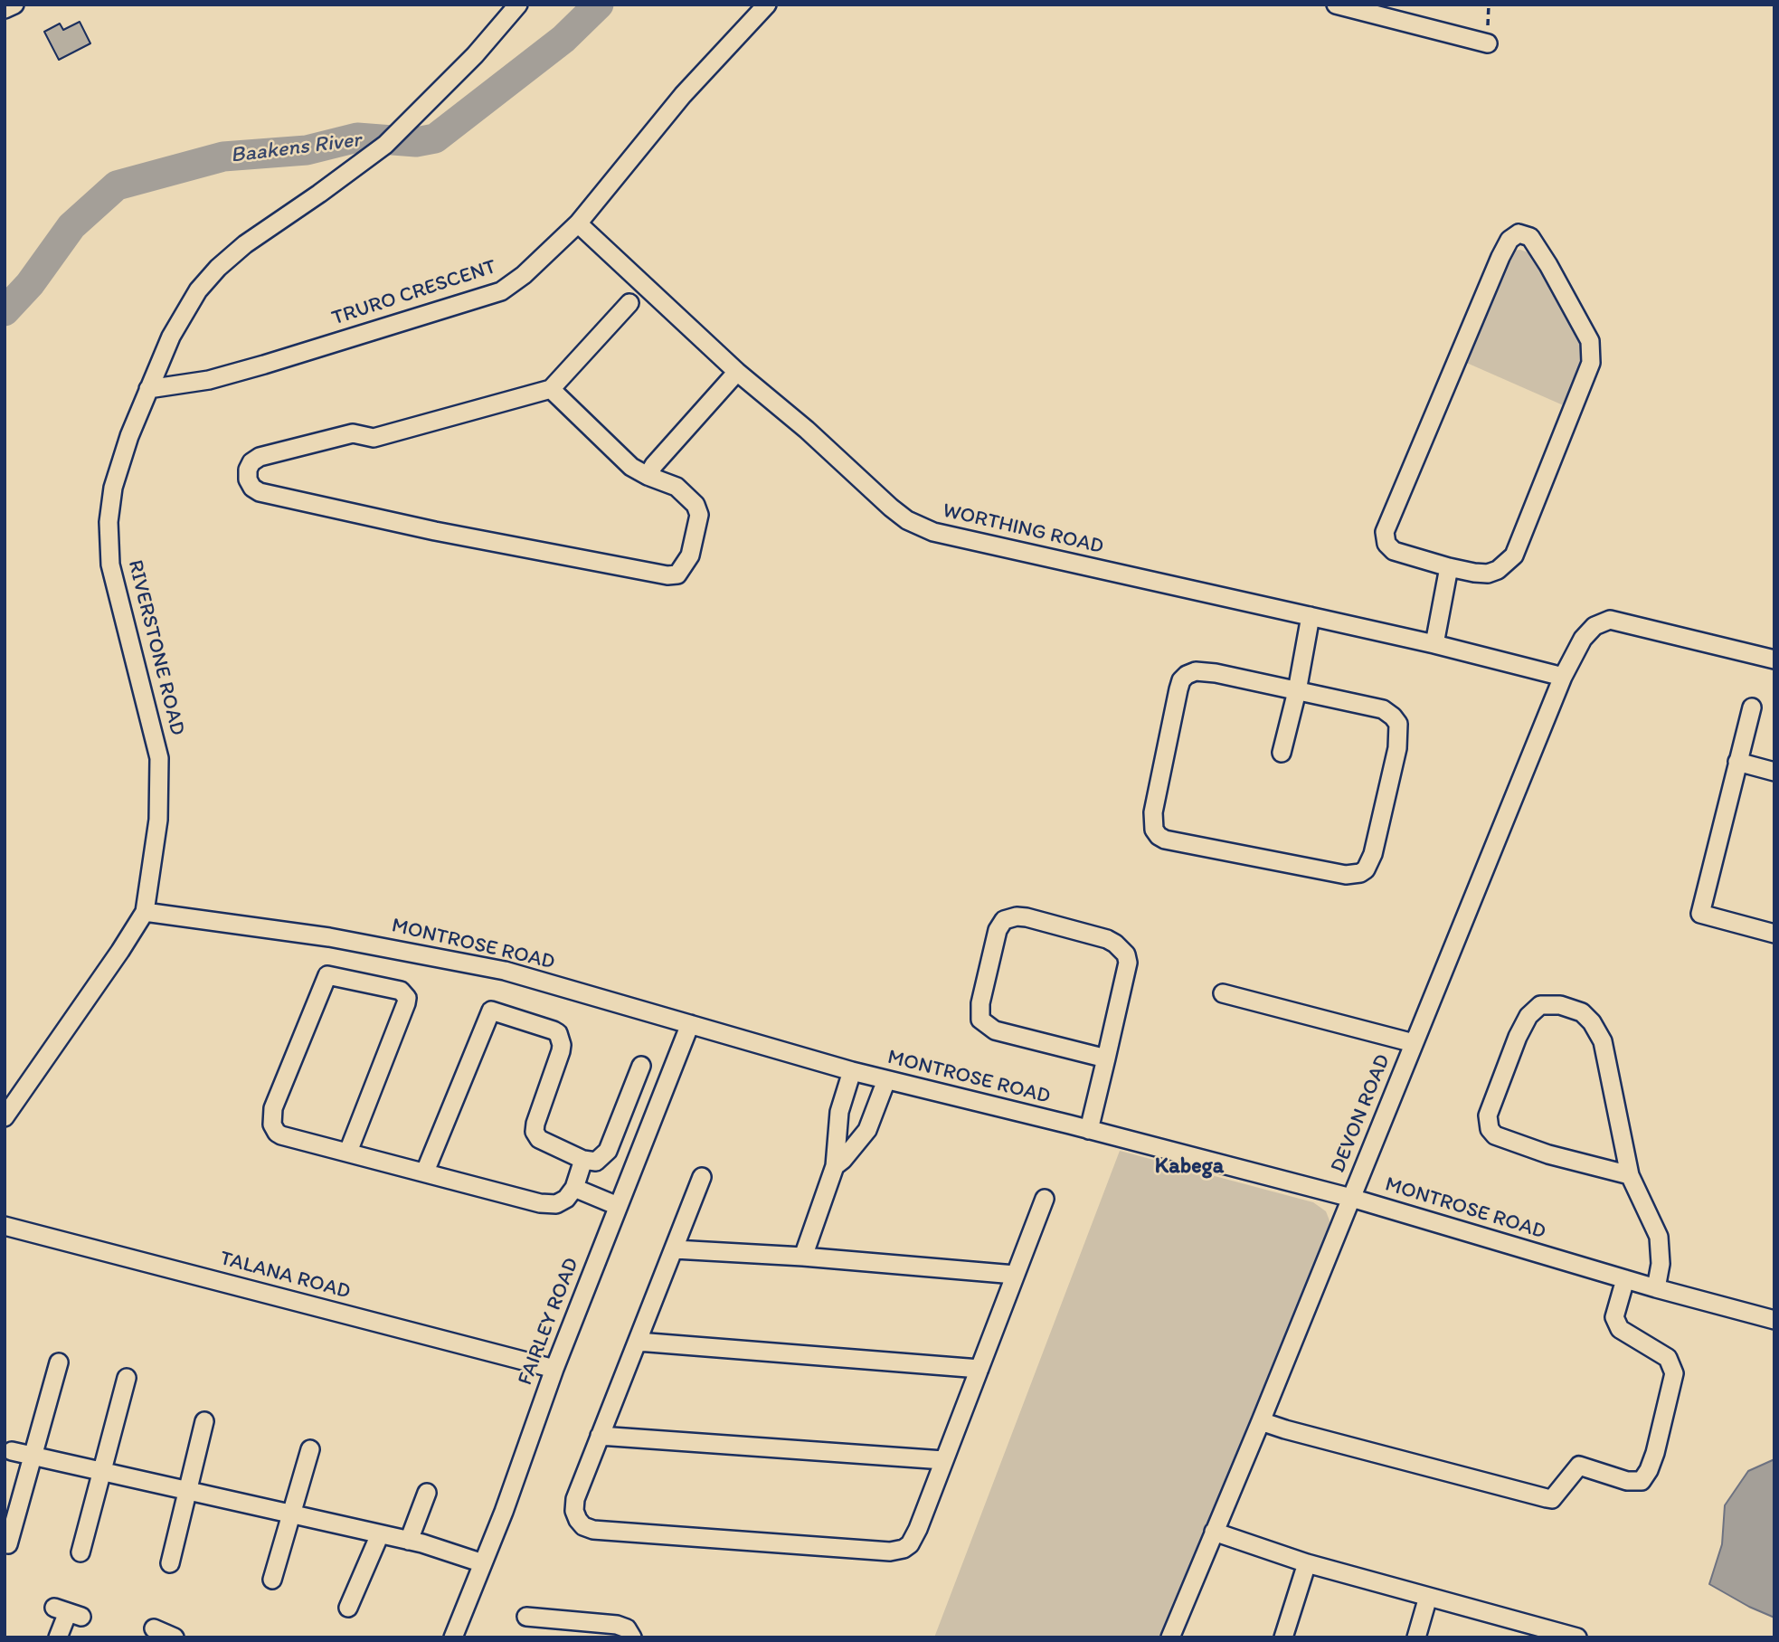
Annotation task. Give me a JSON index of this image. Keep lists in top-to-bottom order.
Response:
{
  "streets": {
    "street": [
      "TRURO CRESCENT",
      "WORTHING ROAD",
      "RIVERSTONE ROAD",
      "MONTROSE ROAD",
      "DEVON ROAD",
      "TALANA ROAD",
      "FAIRLEY ROAD"
    ]
  },
  "crossings": [
    ["TRURO CRESCENT", "WORTHING ROAD"],
    ["TRURO CRESCENT", "RIVERSTONE ROAD"],
    ["WORTHING ROAD", "DEVON ROAD"],
    ["RIVERSTONE ROAD", "MONTROSE ROAD"],
    ["MONTROSE ROAD", "DEVON ROAD"],
    ["MONTROSE ROAD", "FAIRLEY ROAD"],
    ["TALANA ROAD", "FAIRLEY ROAD"]
  ],
  "districts": ["Kabega"],
  "water": ["Baakens River"]
}
